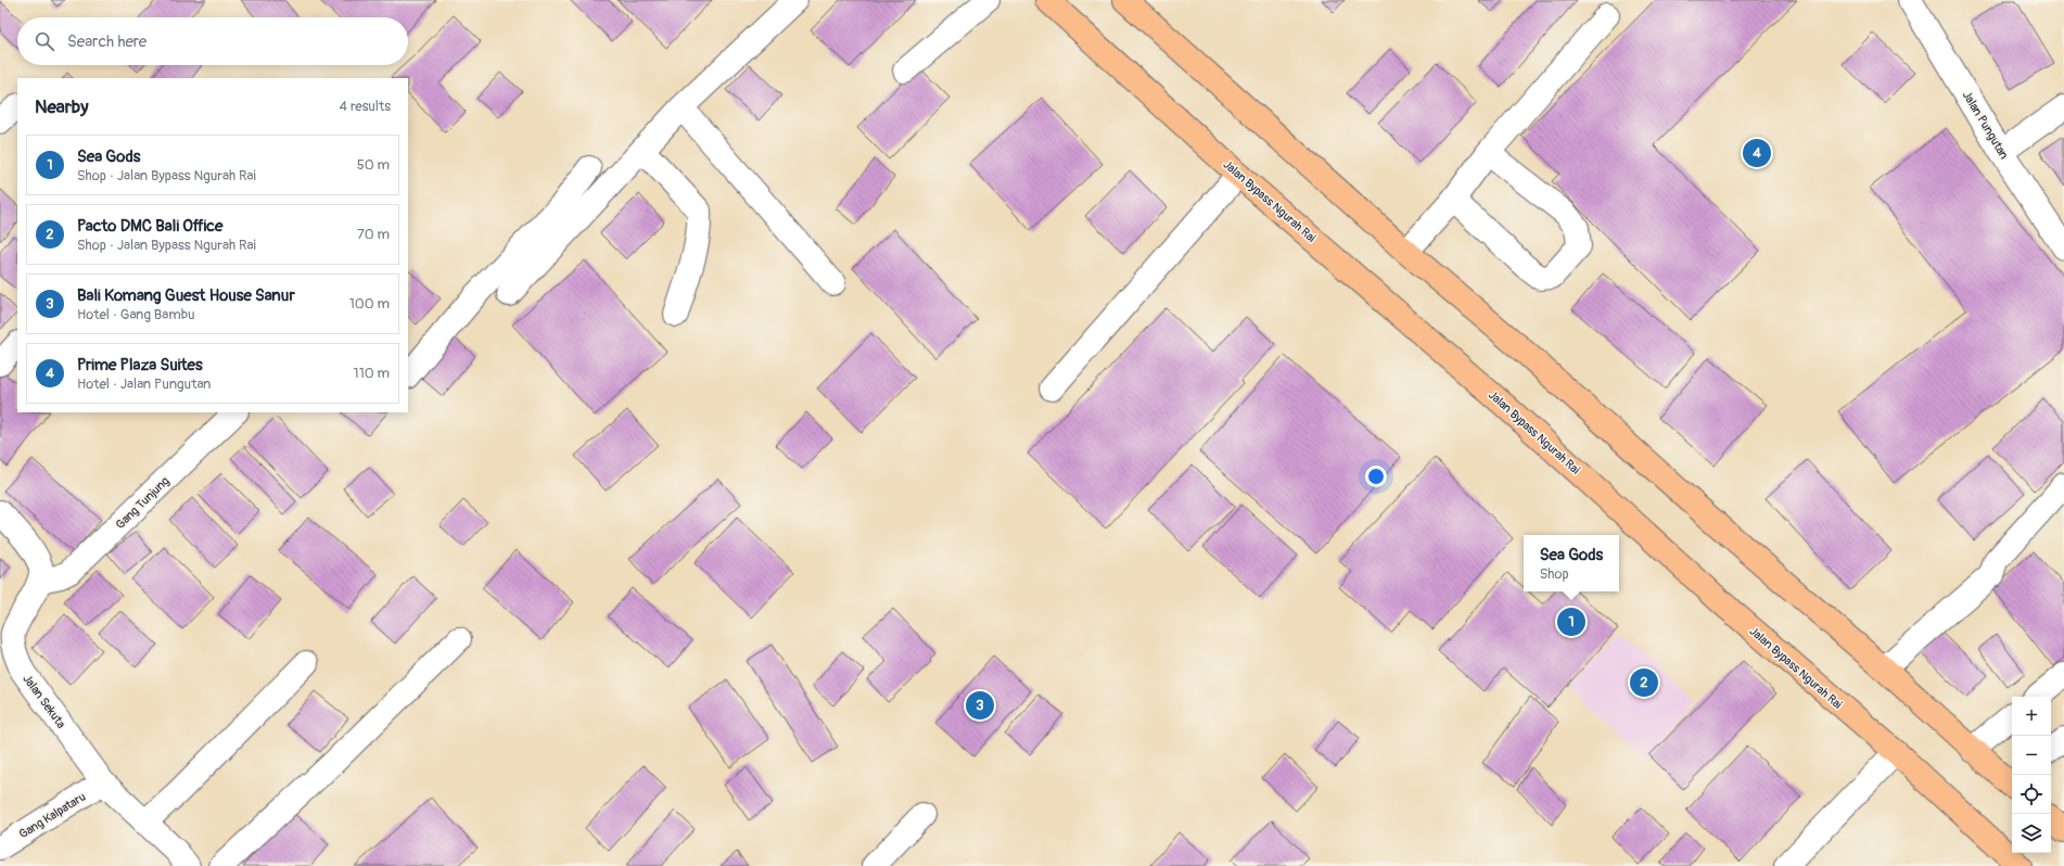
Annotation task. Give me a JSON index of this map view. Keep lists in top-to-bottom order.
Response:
{
  "streets": {
    "highway": ["Jalan Bypass Ngurah Rai"],
    "street": [
      "Jalan Pungutan",
      "Gang Tunjung",
      "Jalan Sekuta",
      "Gang Kalpataru"
    ]
  },
  "crossings": [
    ["Gang Tunjung", "Jalan Sekuta"],
    ["Jalan Sekuta", "Gang Kalpataru"]
  ],
  "page": {
    "search": "Search here",
    "heading": ["Nearby", "4 results"],
    "list": [
      {
        "mark": "1",
        "name": "Sea Gods",
        "note": "Shop · Jalan Bypass Ngurah Rai",
        "value": "50 m"
      },
      {
        "mark": "2",
        "name": "Pacto DMC Bali Office",
        "note": "Shop · Jalan Bypass Ngurah Rai",
        "value": "70 m"
      },
      {
        "mark": "3",
        "name": "Bali Komang Guest House Sanur",
        "note": "Hotel · Gang Bambu",
        "value": "100 m"
      },
      {
        "mark": "4",
        "name": "Prime Plaza Suites",
        "note": "Hotel · Jalan Pungutan",
        "value": "110 m"
      }
    ],
    "pins": [
      "4",
      "1",
      "2",
      "3"
    ],
    "popup": ["Sea Gods", "Shop"],
    "map_buttons": ["+", "−"]
  }
}
